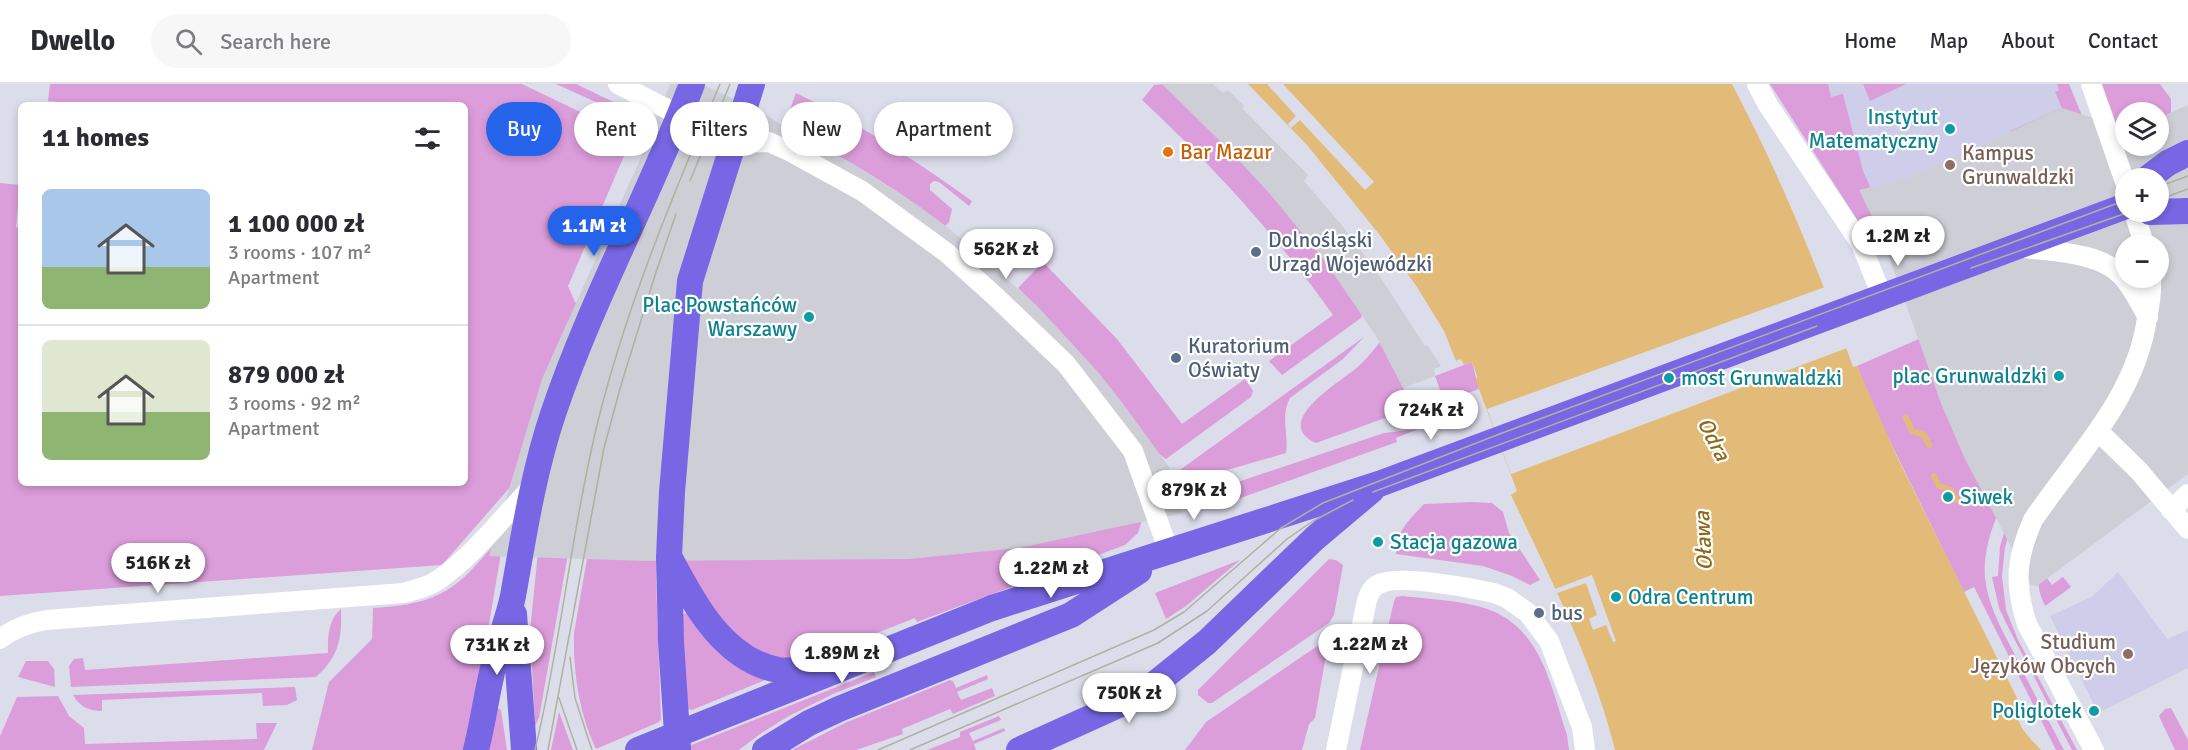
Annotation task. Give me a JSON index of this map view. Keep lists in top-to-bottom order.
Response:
{
  "water": ["Odra", "Oława"],
  "places": [
    "Instytut Matematyczny",
    "Bar Mazur",
    "Kampus Grunwaldzki",
    "Dolnośląski Urząd Wojewódzki",
    "Plac Powstańców Warszawy",
    "Kuratorium Oświaty",
    "plac Grunwaldzki",
    "most Grunwaldzki",
    "Siwek",
    "Stacja gazowa",
    "Odra Centrum",
    "bus",
    "Studium Języków Obcych",
    "Poliglotek"
  ],
  "page": {
    "header": "Dwello",
    "search": "Search here",
    "nav": [
      "Home",
      "Map",
      "About",
      "Contact"
    ],
    "map_buttons": ["+", "−"],
    "chip": [
      "Buy",
      "Rent",
      "Filters",
      "New",
      "Apartment"
    ],
    "heading": "11 homes",
    "list": [
      {
        "name": "1 100 000 zł",
        "note": "3 rooms · 107 m² · Apartment"
      },
      {
        "name": "879 000 zł",
        "note": "3 rooms · 92 m² · Apartment"
      }
    ],
    "price": [
      "1.1M zł",
      "1.2M zł",
      "562K zł",
      "724K zł",
      "879K zł",
      "516K zł",
      "1.22M zł",
      "1.22M zł",
      "731K zł",
      "1.89M zł",
      "750K zł"
    ]
  }
}
